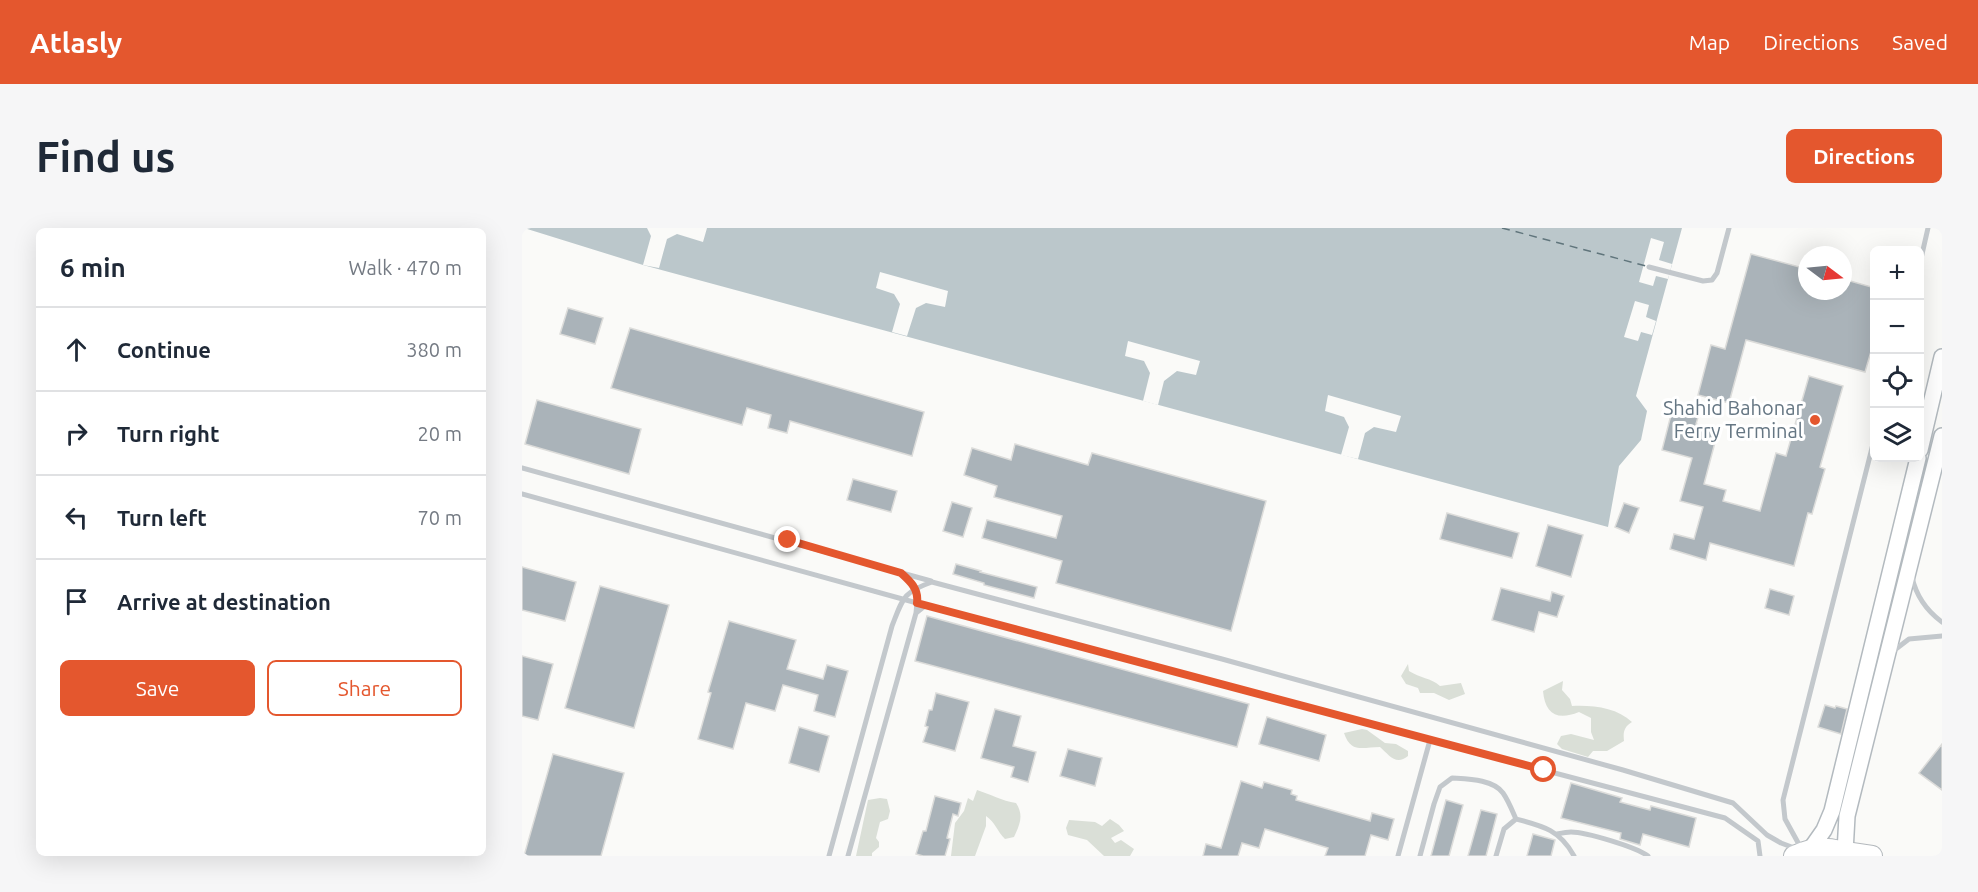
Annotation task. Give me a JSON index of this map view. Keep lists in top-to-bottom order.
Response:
{
  "places": ["Shahid Bahonar Ferry Terminal"],
  "north": "right",
  "page": {
    "header": "Atlasly",
    "nav": ["Map", "Directions", "Saved"],
    "buttons": [
      "Directions",
      ["Save", "Share"]
    ],
    "title": "Find us",
    "heading": ["6 min", "Walk · 470 m"],
    "map_buttons": ["+", "−"],
    "list": [
      ["Continue", "380 m"],
      ["Turn right", "20 m"],
      ["Turn left", "70 m"],
      "Arrive at destination"
    ]
  }
}
